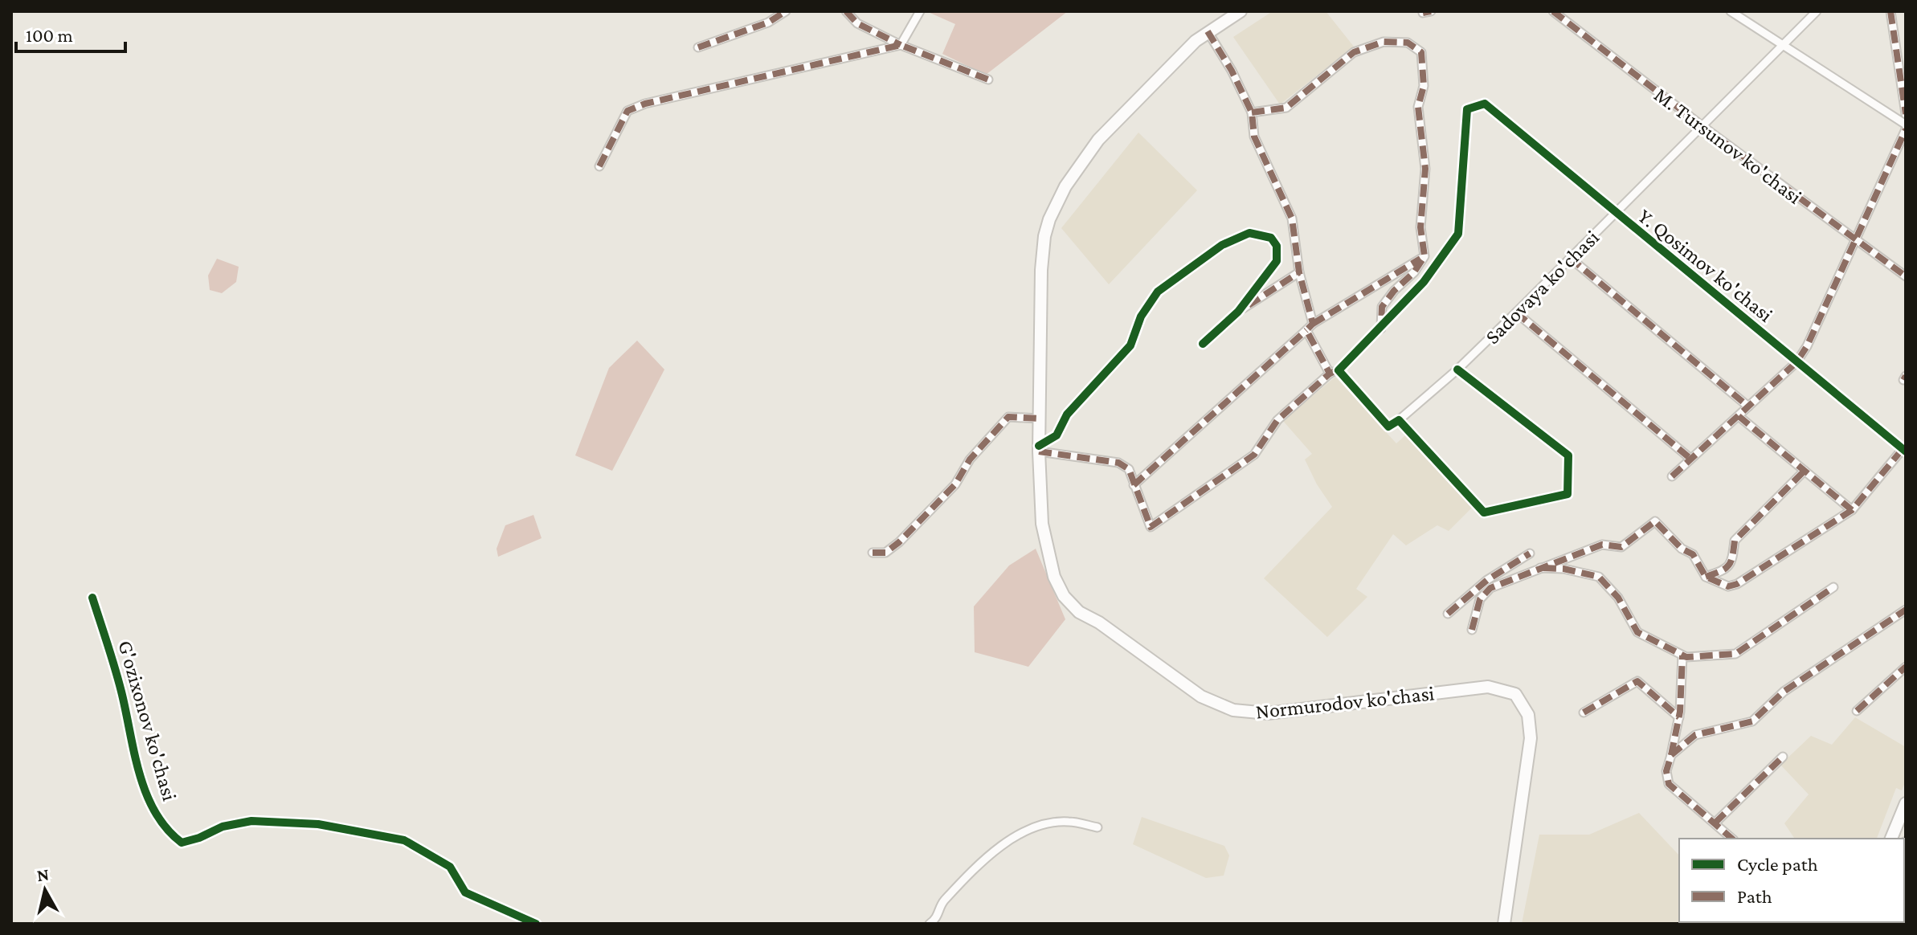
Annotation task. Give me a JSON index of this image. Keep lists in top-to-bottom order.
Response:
{
  "streets": {
    "main road": ["Normurodov ko'chasi"],
    "street": [
      "M. Tursunov ko'chasi",
      "Y. Qosimov ko'chasi",
      "Sadovaya ko'chasi",
      "G'ozixonov ko'chasi"
    ]
  },
  "crossings": [
    ["M. Tursunov ko'chasi", "Sadovaya ko'chasi"],
    ["Y. Qosimov ko'chasi", "Sadovaya ko'chasi"]
  ],
  "legend": ["Cycle path", "Path"],
  "scale_bar": "100 m",
  "north": "top"
}
